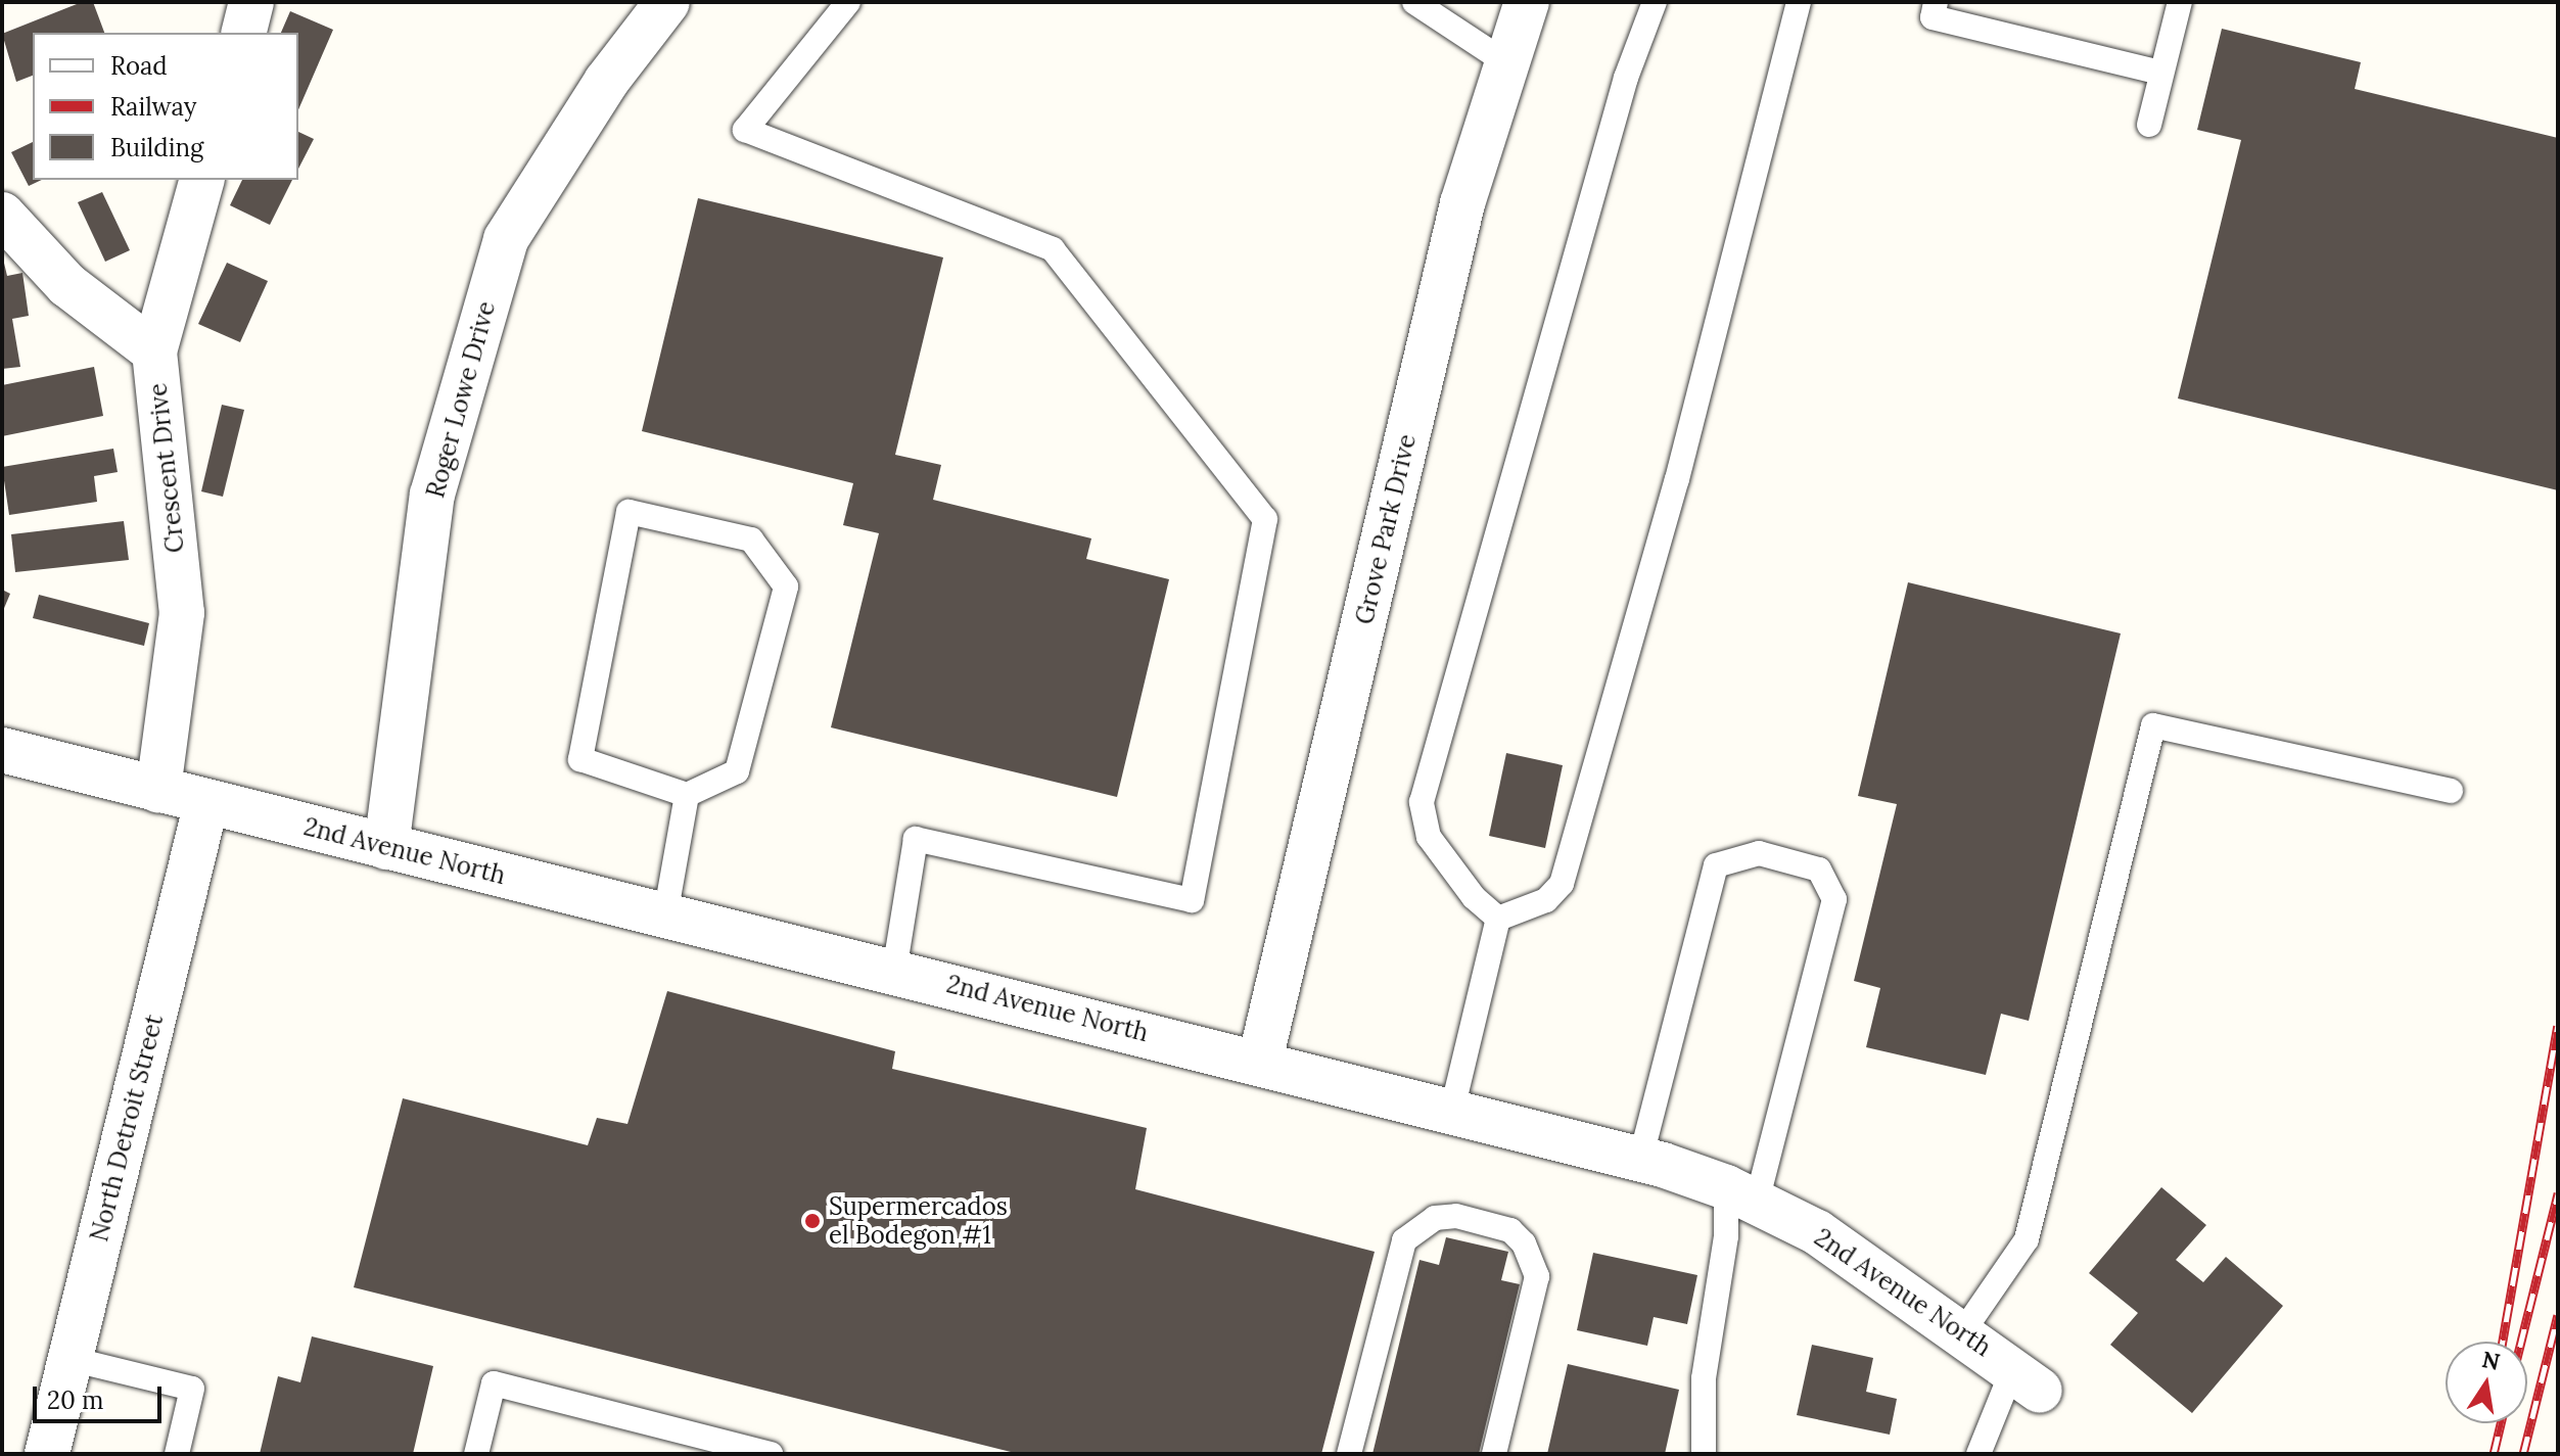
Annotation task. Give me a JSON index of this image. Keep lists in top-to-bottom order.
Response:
{
  "streets": {
    "street": [
      "Roger Lowe Drive",
      "Crescent Drive",
      "Grove Park Drive",
      "2nd Avenue North",
      "North Detroit Street"
    ]
  },
  "crossings": [
    ["Roger Lowe Drive", "2nd Avenue North"],
    ["Crescent Drive", "2nd Avenue North"],
    ["Grove Park Drive", "2nd Avenue North"],
    ["2nd Avenue North", "North Detroit Street"]
  ],
  "places": ["Supermercados el Bodegon #1"],
  "legend": ["Road", "Railway", "Building"],
  "scale_bar": "20 m",
  "north": "top"
}
